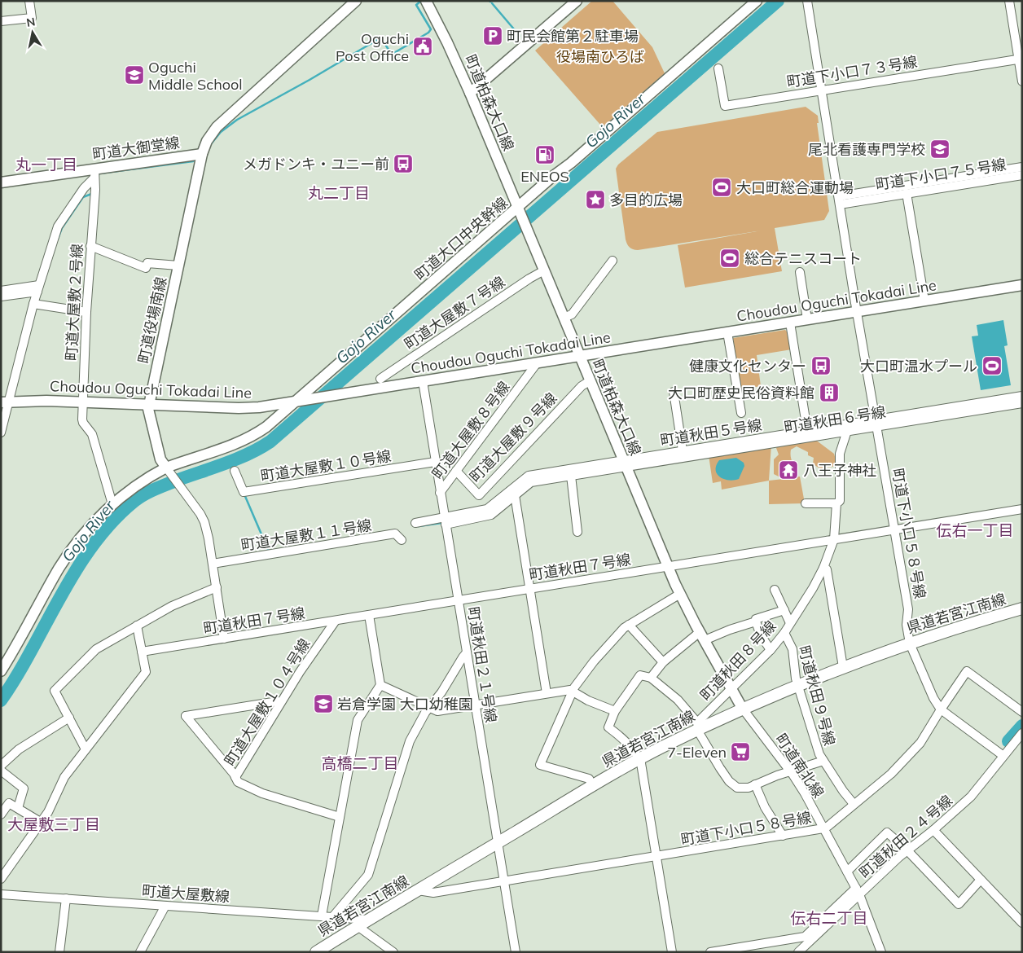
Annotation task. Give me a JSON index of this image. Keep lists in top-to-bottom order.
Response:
{
  "streets": {
    "main road": ["県道若宮江南線"],
    "street": [
      "町道下小口７３号線",
      "町道柏森大口線",
      "町道大御堂線",
      "町道下小口７５号線",
      "町道大口中央幹線",
      "Choudou Oguchi Tokadai Line",
      "町道大屋敷２号線",
      "町道大屋敷７号線",
      "町道役場南線",
      "町道秋田６号線",
      "町道大屋敷８号線",
      "町道秋田５号線",
      "町道大屋敷９号線",
      "町道大屋敷１０号線",
      "町道下小口５８号線",
      "町道大屋敷１１号線",
      "町道秋田７号線",
      "町道秋田８号線",
      "町道秋田２１号線",
      "町道秋田９号線",
      "町道大屋敷１０４号線",
      "町道南北線",
      "町道秋田２４号線",
      "町道大屋敷線"
    ]
  },
  "crossings": [
    ["町道下小口７３号線", "町道下小口５８号線"],
    ["町道柏森大口線", "町道大口中央幹線"],
    ["町道柏森大口線", "Choudou Oguchi Tokadai Line"],
    ["町道柏森大口線", "町道大屋敷７号線"],
    ["町道柏森大口線", "町道秋田６号線"],
    ["町道柏森大口線", "町道秋田５号線"],
    ["町道柏森大口線", "町道大屋敷９号線"],
    ["町道柏森大口線", "町道秋田７号線"],
    ["町道柏森大口線", "県道若宮江南線"],
    ["町道柏森大口線", "町道秋田８号線"],
    ["町道柏森大口線", "町道南北線"],
    ["町道大御堂線", "町道大屋敷２号線"],
    ["町道大御堂線", "町道役場南線"],
    ["町道下小口７５号線", "町道下小口５８号線"],
    ["町道大口中央幹線", "Choudou Oguchi Tokadai Line"],
    ["町道大口中央幹線", "町道役場南線"],
    ["Choudou Oguchi Tokadai Line", "町道大屋敷２号線"],
    ["Choudou Oguchi Tokadai Line", "町道役場南線"],
    ["Choudou Oguchi Tokadai Line", "町道大屋敷８号線"],
    ["Choudou Oguchi Tokadai Line", "町道下小口５８号線"],
    ["Choudou Oguchi Tokadai Line", "町道秋田２１号線"],
    ["町道秋田６号線", "町道秋田５号線"],
    ["町道秋田６号線", "町道下小口５８号線"],
    ["町道秋田６号線", "町道秋田８号線"],
    ["町道秋田６号線", "町道秋田２１号線"],
    ["町道大屋敷８号線", "町道大屋敷９号線"],
    ["町道大屋敷８号線", "町道秋田２１号線"],
    ["町道秋田５号線", "町道下小口５８号線"],
    ["町道秋田５号線", "町道秋田２１号線"],
    ["町道大屋敷１０号線", "町道秋田２１号線"],
    ["町道下小口５８号線", "町道秋田７号線"],
    ["町道下小口５８号線", "県道若宮江南線"],
    ["町道下小口５８号線", "町道秋田２１号線"],
    ["町道下小口５８号線", "町道秋田９号線"],
    ["町道下小口５８号線", "町道南北線"],
    ["町道秋田７号線", "町道秋田８号線"],
    ["町道秋田７号線", "町道秋田２１号線"],
    ["町道秋田７号線", "町道大屋敷１０４号線"],
    ["県道若宮江南線", "町道秋田８号線"],
    ["県道若宮江南線", "町道秋田２１号線"],
    ["県道若宮江南線", "町道秋田９号線"],
    ["県道若宮江南線", "町道南北線"],
    ["県道若宮江南線", "町道大屋敷線"],
    ["町道秋田８号線", "町道秋田９号線"],
    ["町道南北線", "町道秋田２４号線"]
  ],
  "districts": [
    "丸一丁目",
    "丸二丁目",
    "伝右一丁目",
    "高橋二丁目",
    "大屋敷三丁目",
    "伝右二丁目"
  ],
  "water": ["Gojo River"],
  "parks": ["役場南ひろば"],
  "places": {
    "parking": ["町民会館第２駐車場"],
    "public building": ["Oguchi Post Office"],
    "school or university": ["Oguchi Middle School", "尾北看護専門学校", "岩倉学園 大口幼稚園"],
    "fuel station": ["ENEOS"],
    "bus stop": ["メガドンキ・ユニー前", "健康文化センター"],
    "sports": ["大口町総合運動場", "総合テニスコート", "大口町温水プール"],
    "place": ["多目的広場"],
    "building": ["大口町歴史民俗資料館"],
    "temple": ["八王子神社"],
    "supermarket": ["7-Eleven"]
  },
  "north": "top"
}
